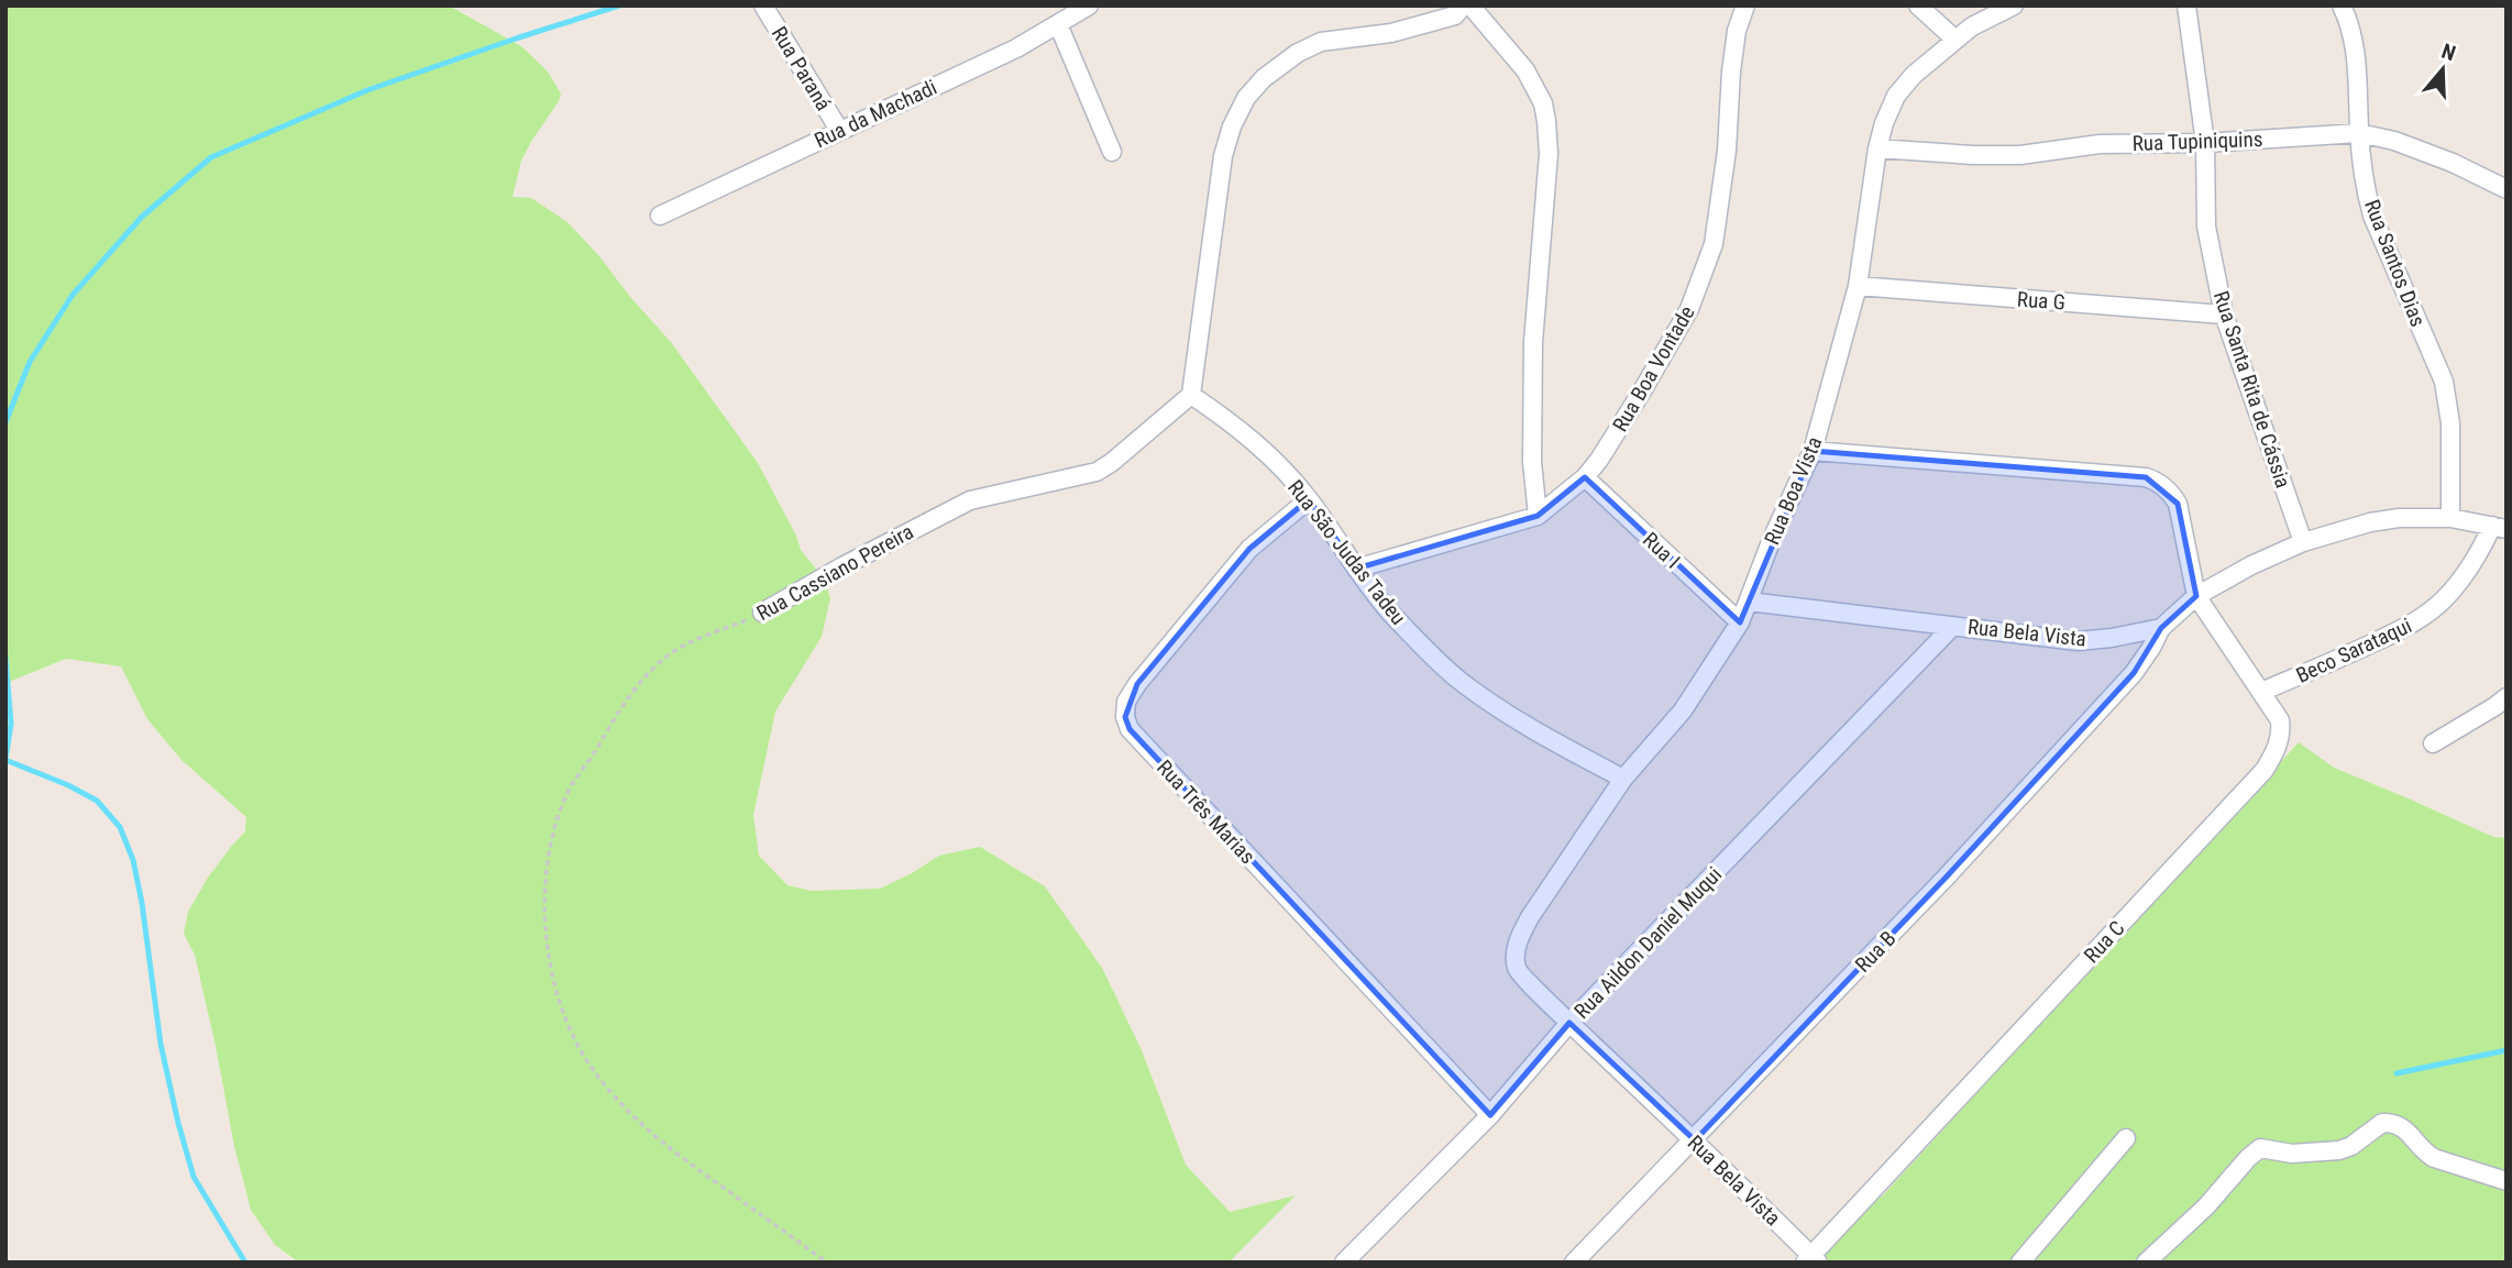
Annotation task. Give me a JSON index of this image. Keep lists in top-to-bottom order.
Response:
{
  "streets": {
    "street": [
      "Rua Paraná",
      "Rua da Machadi",
      "Rua Tupiniquins",
      "Rua Santos Dias",
      "Rua G",
      "Rua Boa Vontade",
      "Rua Santa Rita de Cássia",
      "Rua Boa Vista",
      "Rua I",
      "Rua São Judas Tadeu",
      "Rua Cassiano Pereira",
      "Rua Bela Vista",
      "Beco Sarataqui",
      "Rua Três Marias",
      "Rua C",
      "Rua Aildon Daniel Muqui",
      "Rua B"
    ]
  },
  "crossings": [
    ["Rua Paraná", "Rua da Machadi"],
    ["Rua Tupiniquins", "Rua Santos Dias"],
    ["Rua Tupiniquins", "Rua Santa Rita de Cássia"],
    ["Rua Tupiniquins", "Rua Boa Vista"],
    ["Rua G", "Rua Santa Rita de Cássia"],
    ["Rua G", "Rua Boa Vista"],
    ["Rua Boa Vontade", "Rua I"],
    ["Rua Boa Vontade", "Rua São Judas Tadeu"],
    ["Rua Boa Vista", "Rua I"],
    ["Rua Boa Vista", "Rua São Judas Tadeu"],
    ["Rua Boa Vista", "Rua Bela Vista"],
    ["Rua São Judas Tadeu", "Rua Cassiano Pereira"],
    ["Rua São Judas Tadeu", "Rua Três Marias"],
    ["Rua Bela Vista", "Rua C"],
    ["Rua Bela Vista", "Rua Aildon Daniel Muqui"],
    ["Rua Bela Vista", "Rua B"],
    ["Beco Sarataqui", "Rua C"],
    ["Rua Três Marias", "Rua Aildon Daniel Muqui"]
  ],
  "north": "top"
}
